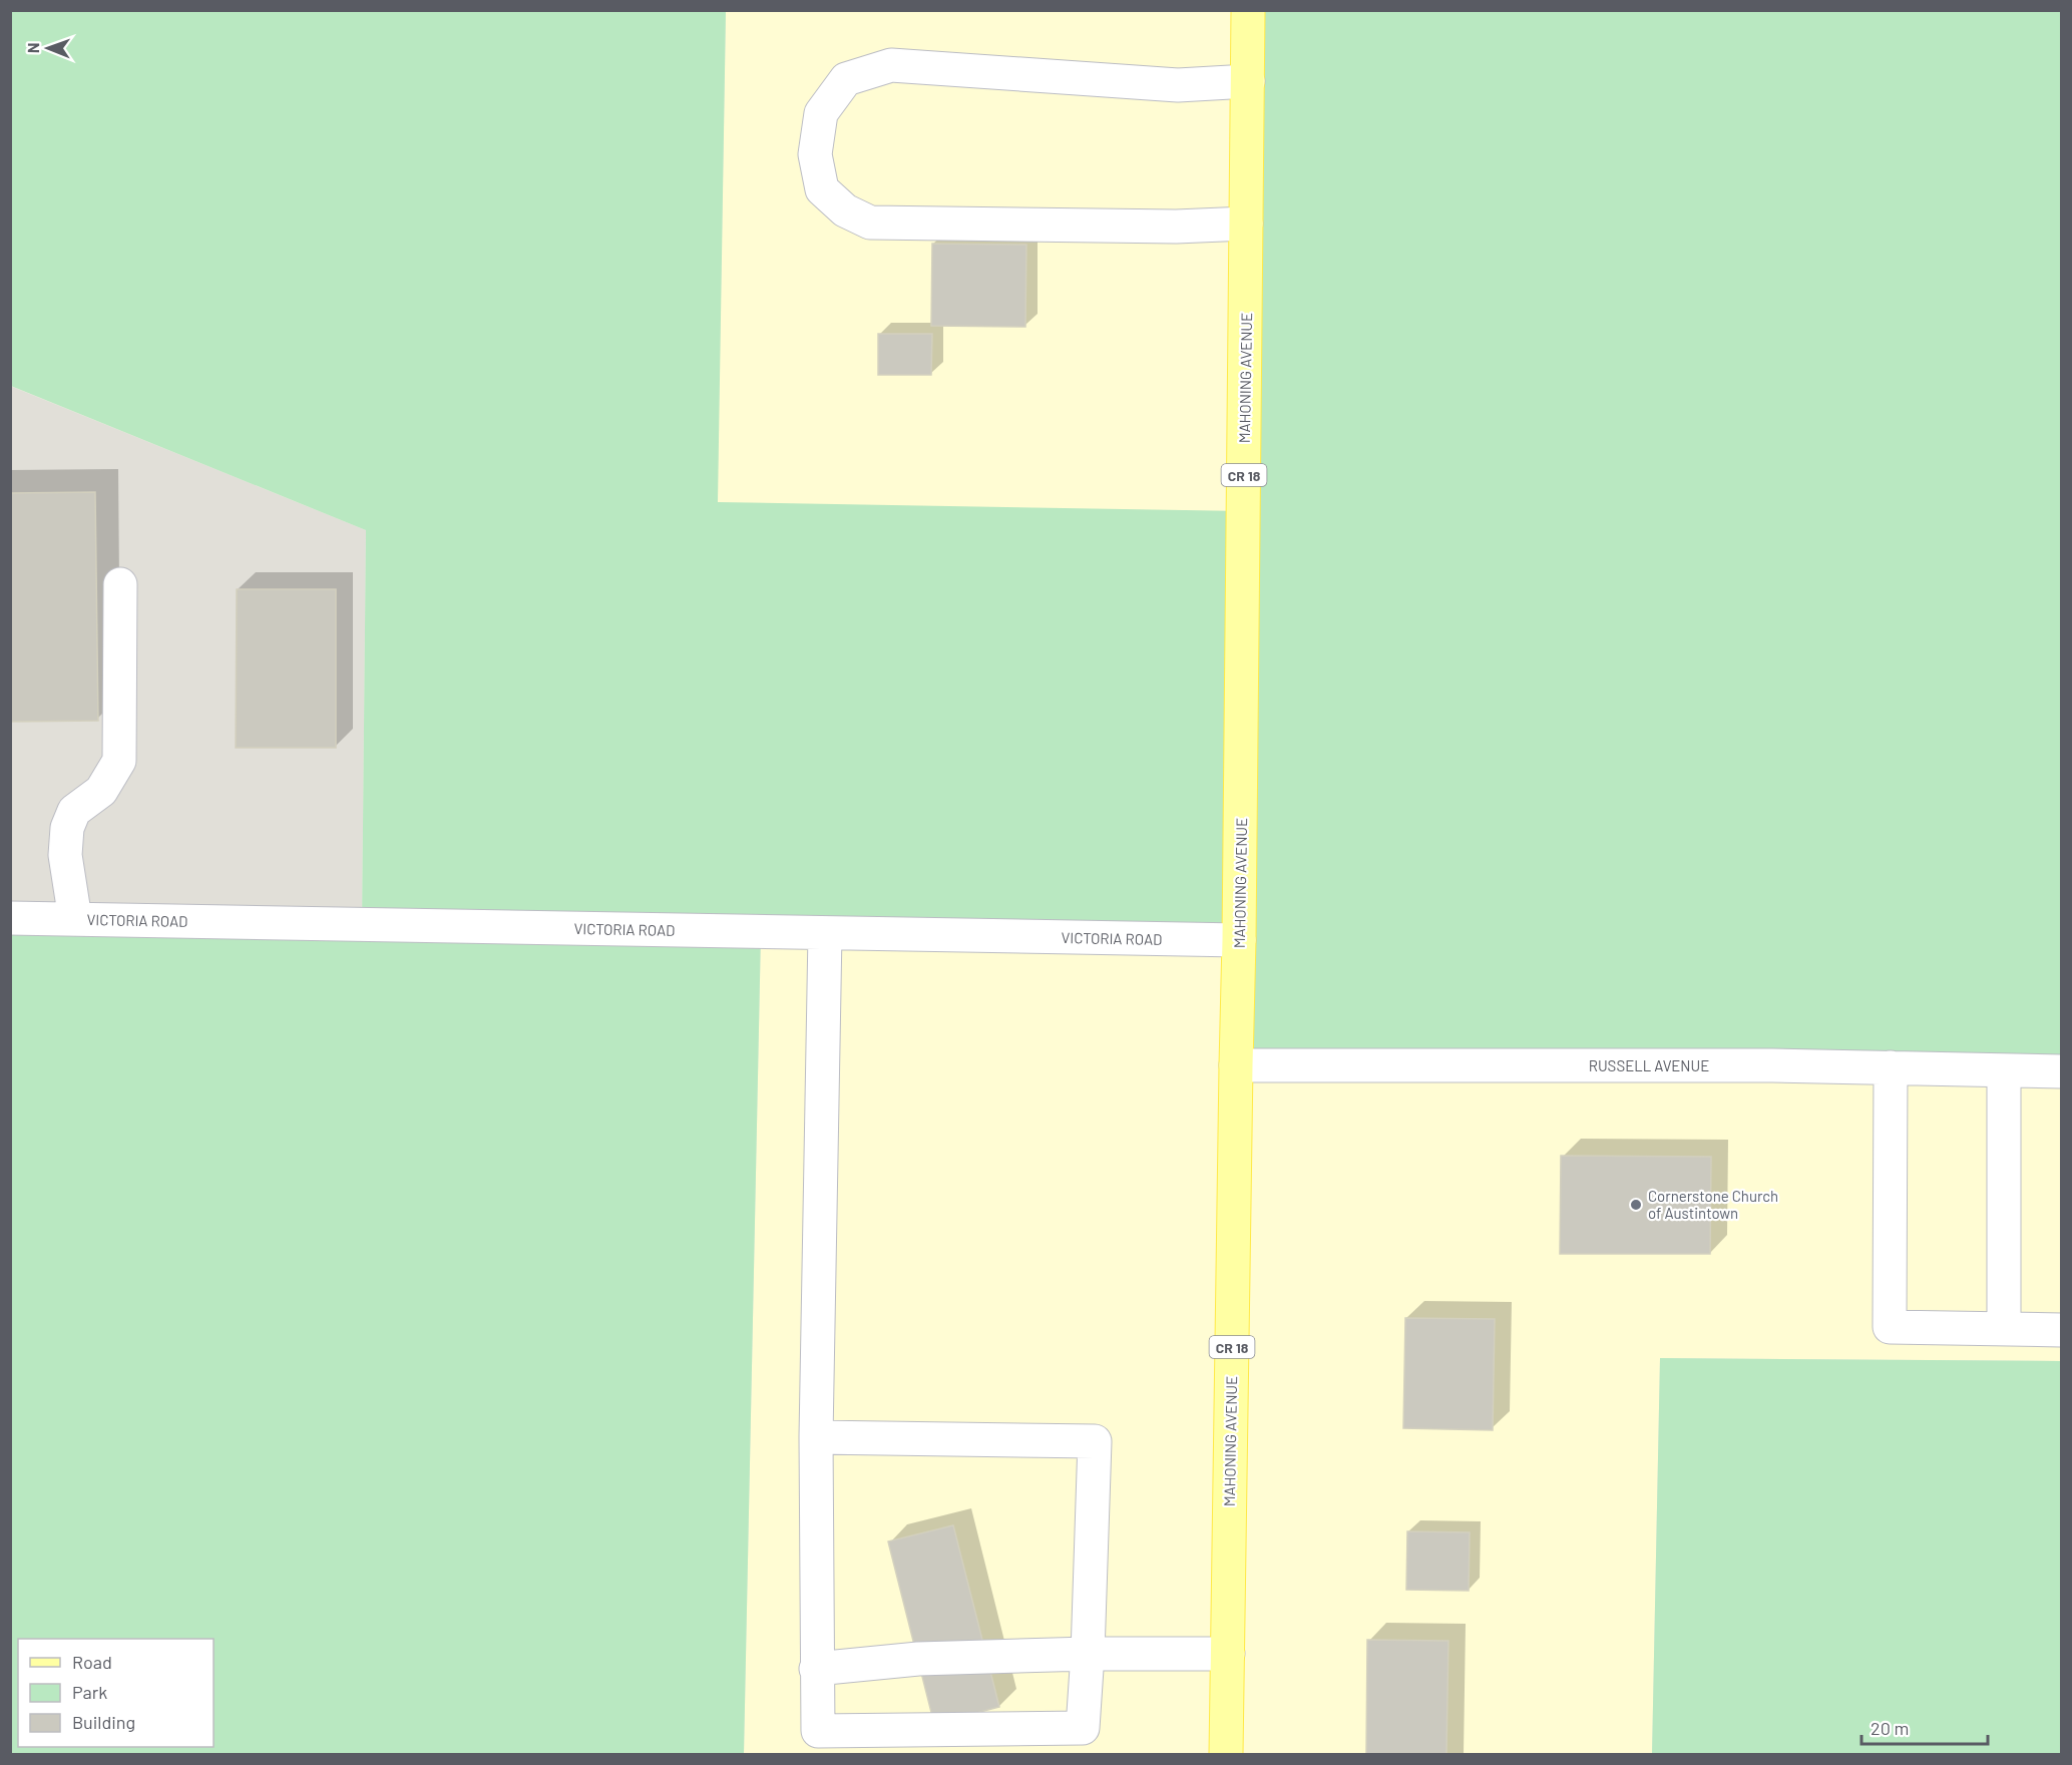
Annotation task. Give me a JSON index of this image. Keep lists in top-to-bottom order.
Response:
{
  "streets": {
    "main road": ["MAHONING AVENUE", "CR 18"],
    "street": ["VICTORIA ROAD", "RUSSELL AVENUE"]
  },
  "crossings": [
    ["MAHONING AVENUE", "VICTORIA ROAD"],
    ["MAHONING AVENUE", "RUSSELL AVENUE"]
  ],
  "places": ["Cornerstone Church of Austintown"],
  "legend": ["Road", "Park", "Building"],
  "scale_bar": "20 m",
  "north": "left"
}
